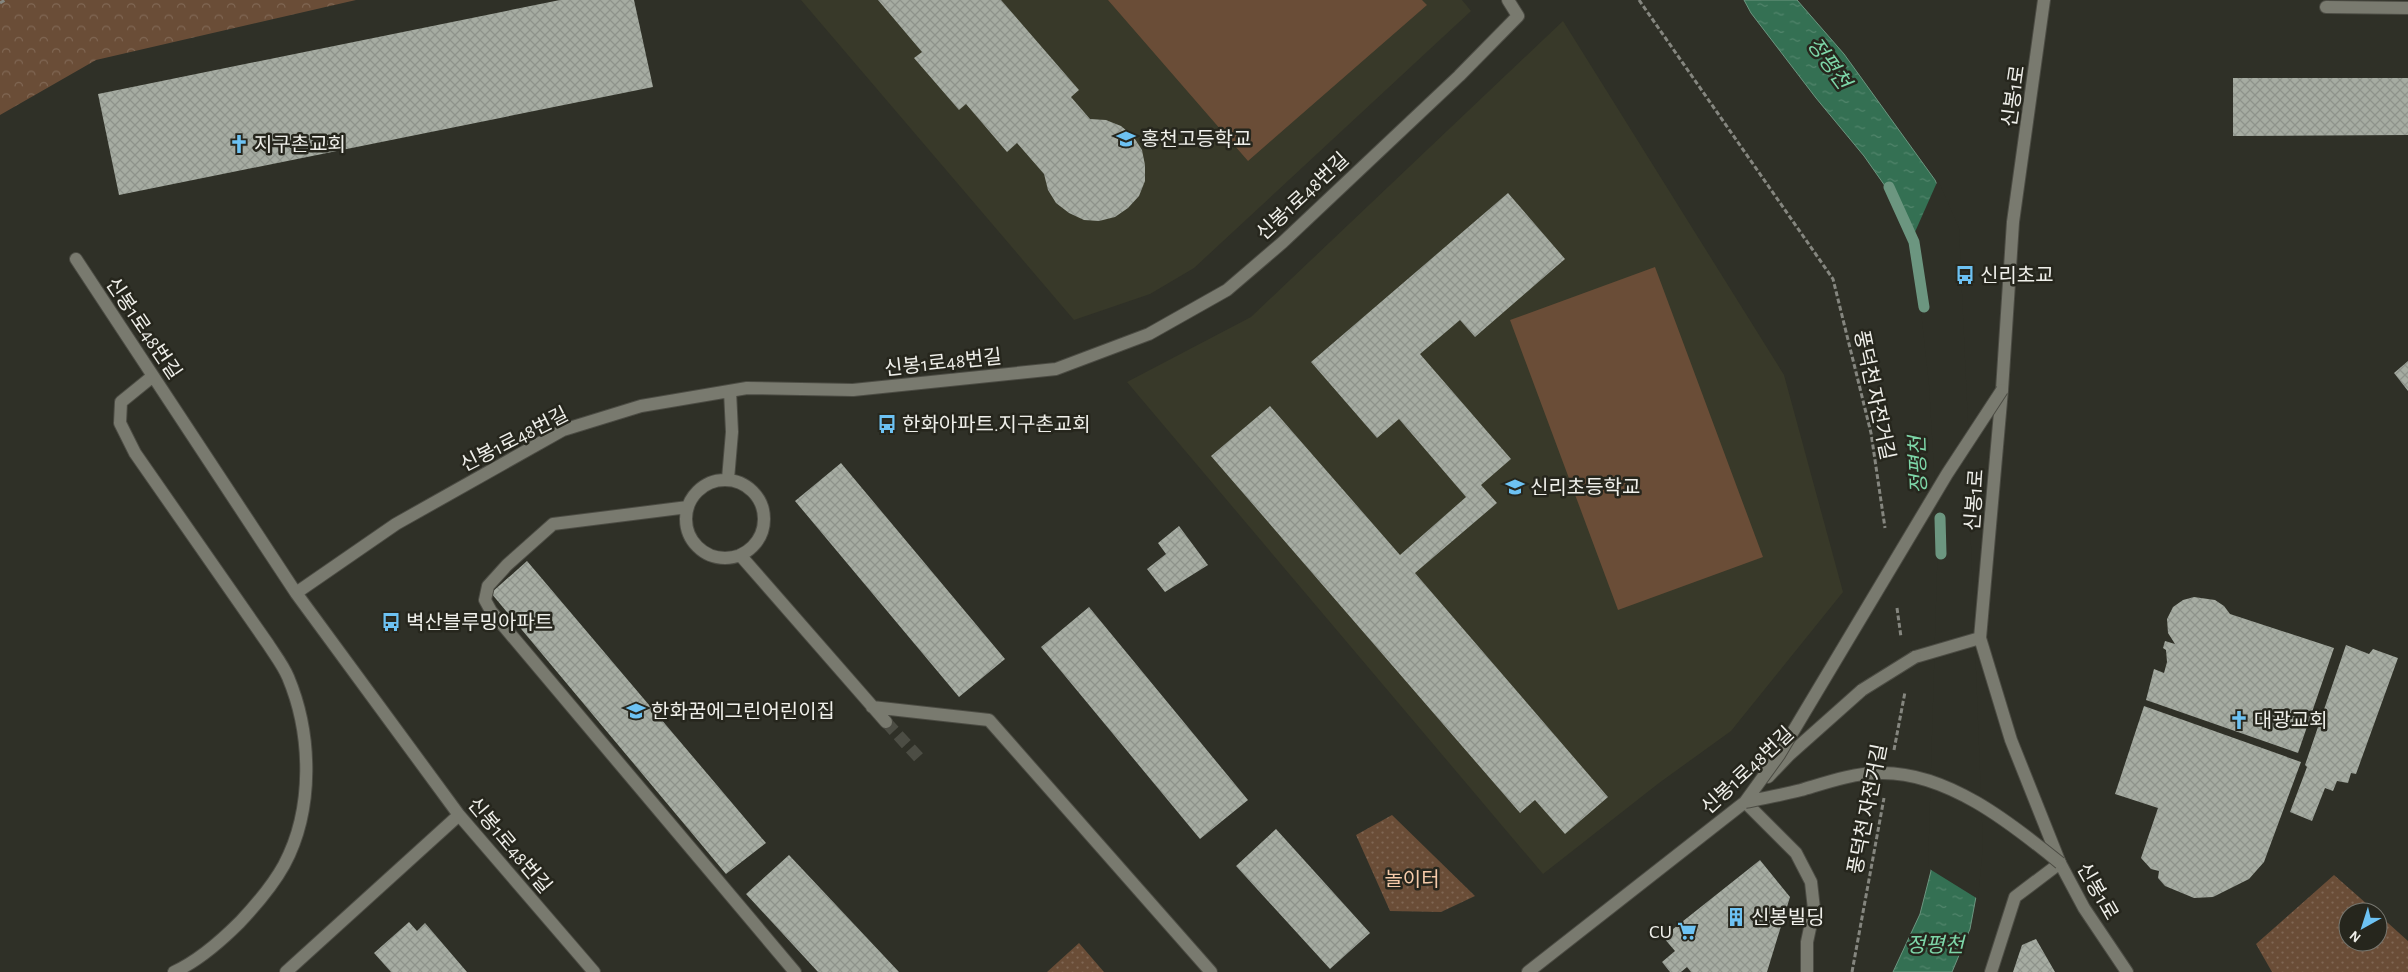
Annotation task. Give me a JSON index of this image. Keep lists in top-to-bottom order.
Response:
{
  "streets": {
    "street": ["신봉1로", "신봉1로48번길"],
    "path": ["풍덕천 자전거길"]
  },
  "crossings": [
    ["신봉1로", "신봉1로48번길"]
  ],
  "water": ["정평천"],
  "parks": ["놀이터"],
  "places": {
    "school or university": ["홍천고등학교", "신리초등학교", "한화꿈에그린어린이집"],
    "church": ["지구촌교회", "대광교회"],
    "bus stop": ["신리초교", "한화아파트.지구촌교회", "벽산블루밍아파트"],
    "building": ["신봉빌딩"],
    "supermarket": ["CU"]
  },
  "north": "bottom left"
}
